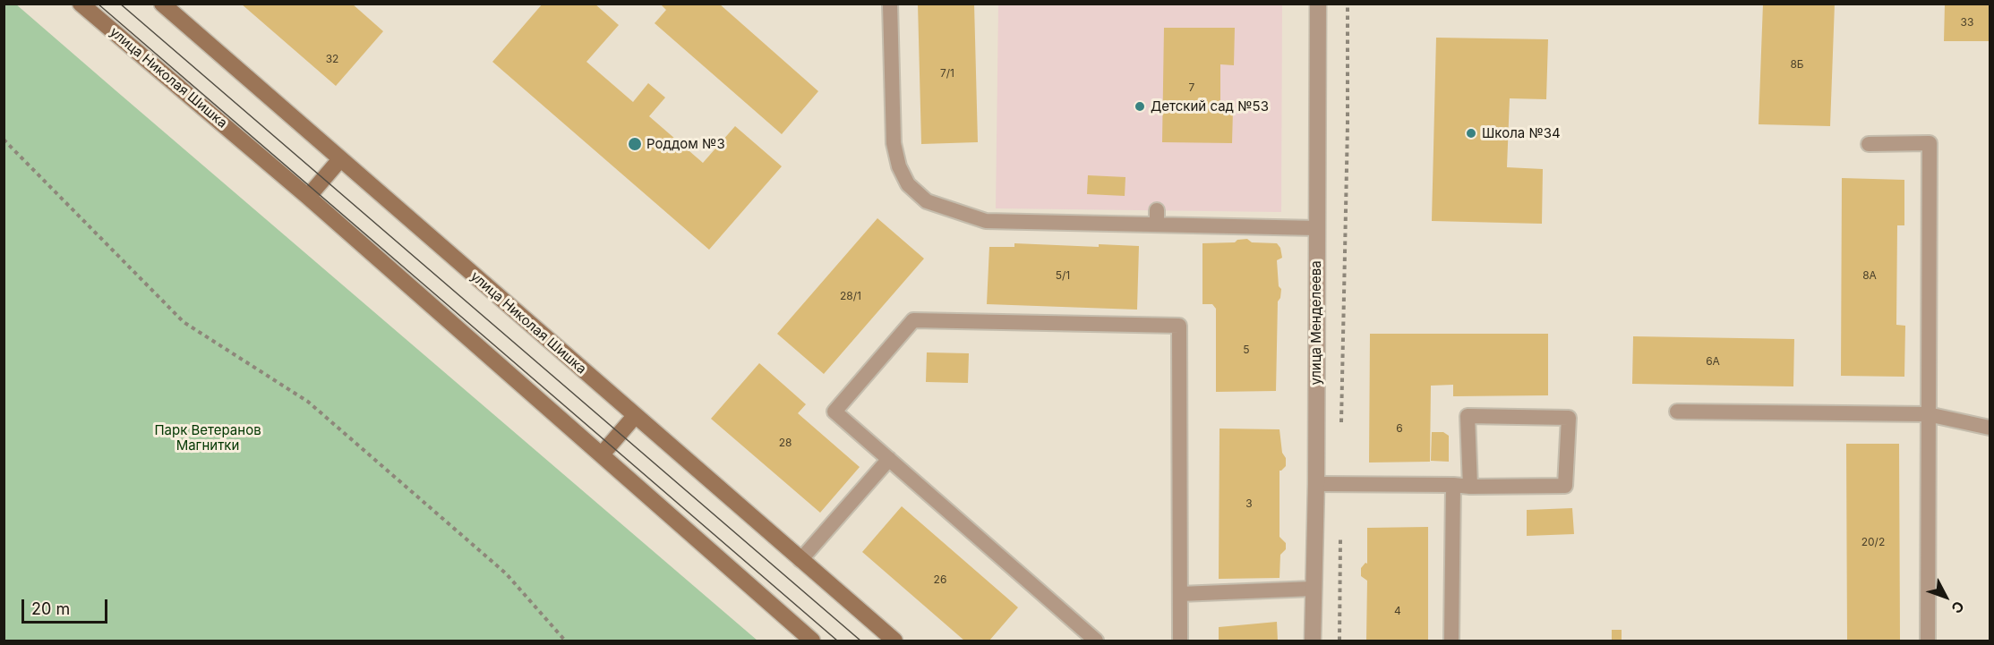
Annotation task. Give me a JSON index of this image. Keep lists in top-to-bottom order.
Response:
{
  "streets": {
    "main road": ["улица Николая Шишка"],
    "street": ["улица Менделеева"]
  },
  "parks": ["Парк Ветеранов Магнитки"],
  "places": ["Детский сад №53", "Школа №34", "Роддом №3"],
  "house_numbers": [
    "33",
    "32",
    "8Б",
    "7/1",
    "7",
    "5/1",
    "8А",
    "28/1",
    "5",
    "6А",
    "6",
    "28",
    "3",
    "20/2",
    "26",
    "4"
  ],
  "scale_bar": "20 m",
  "north": "bottom right"
}
